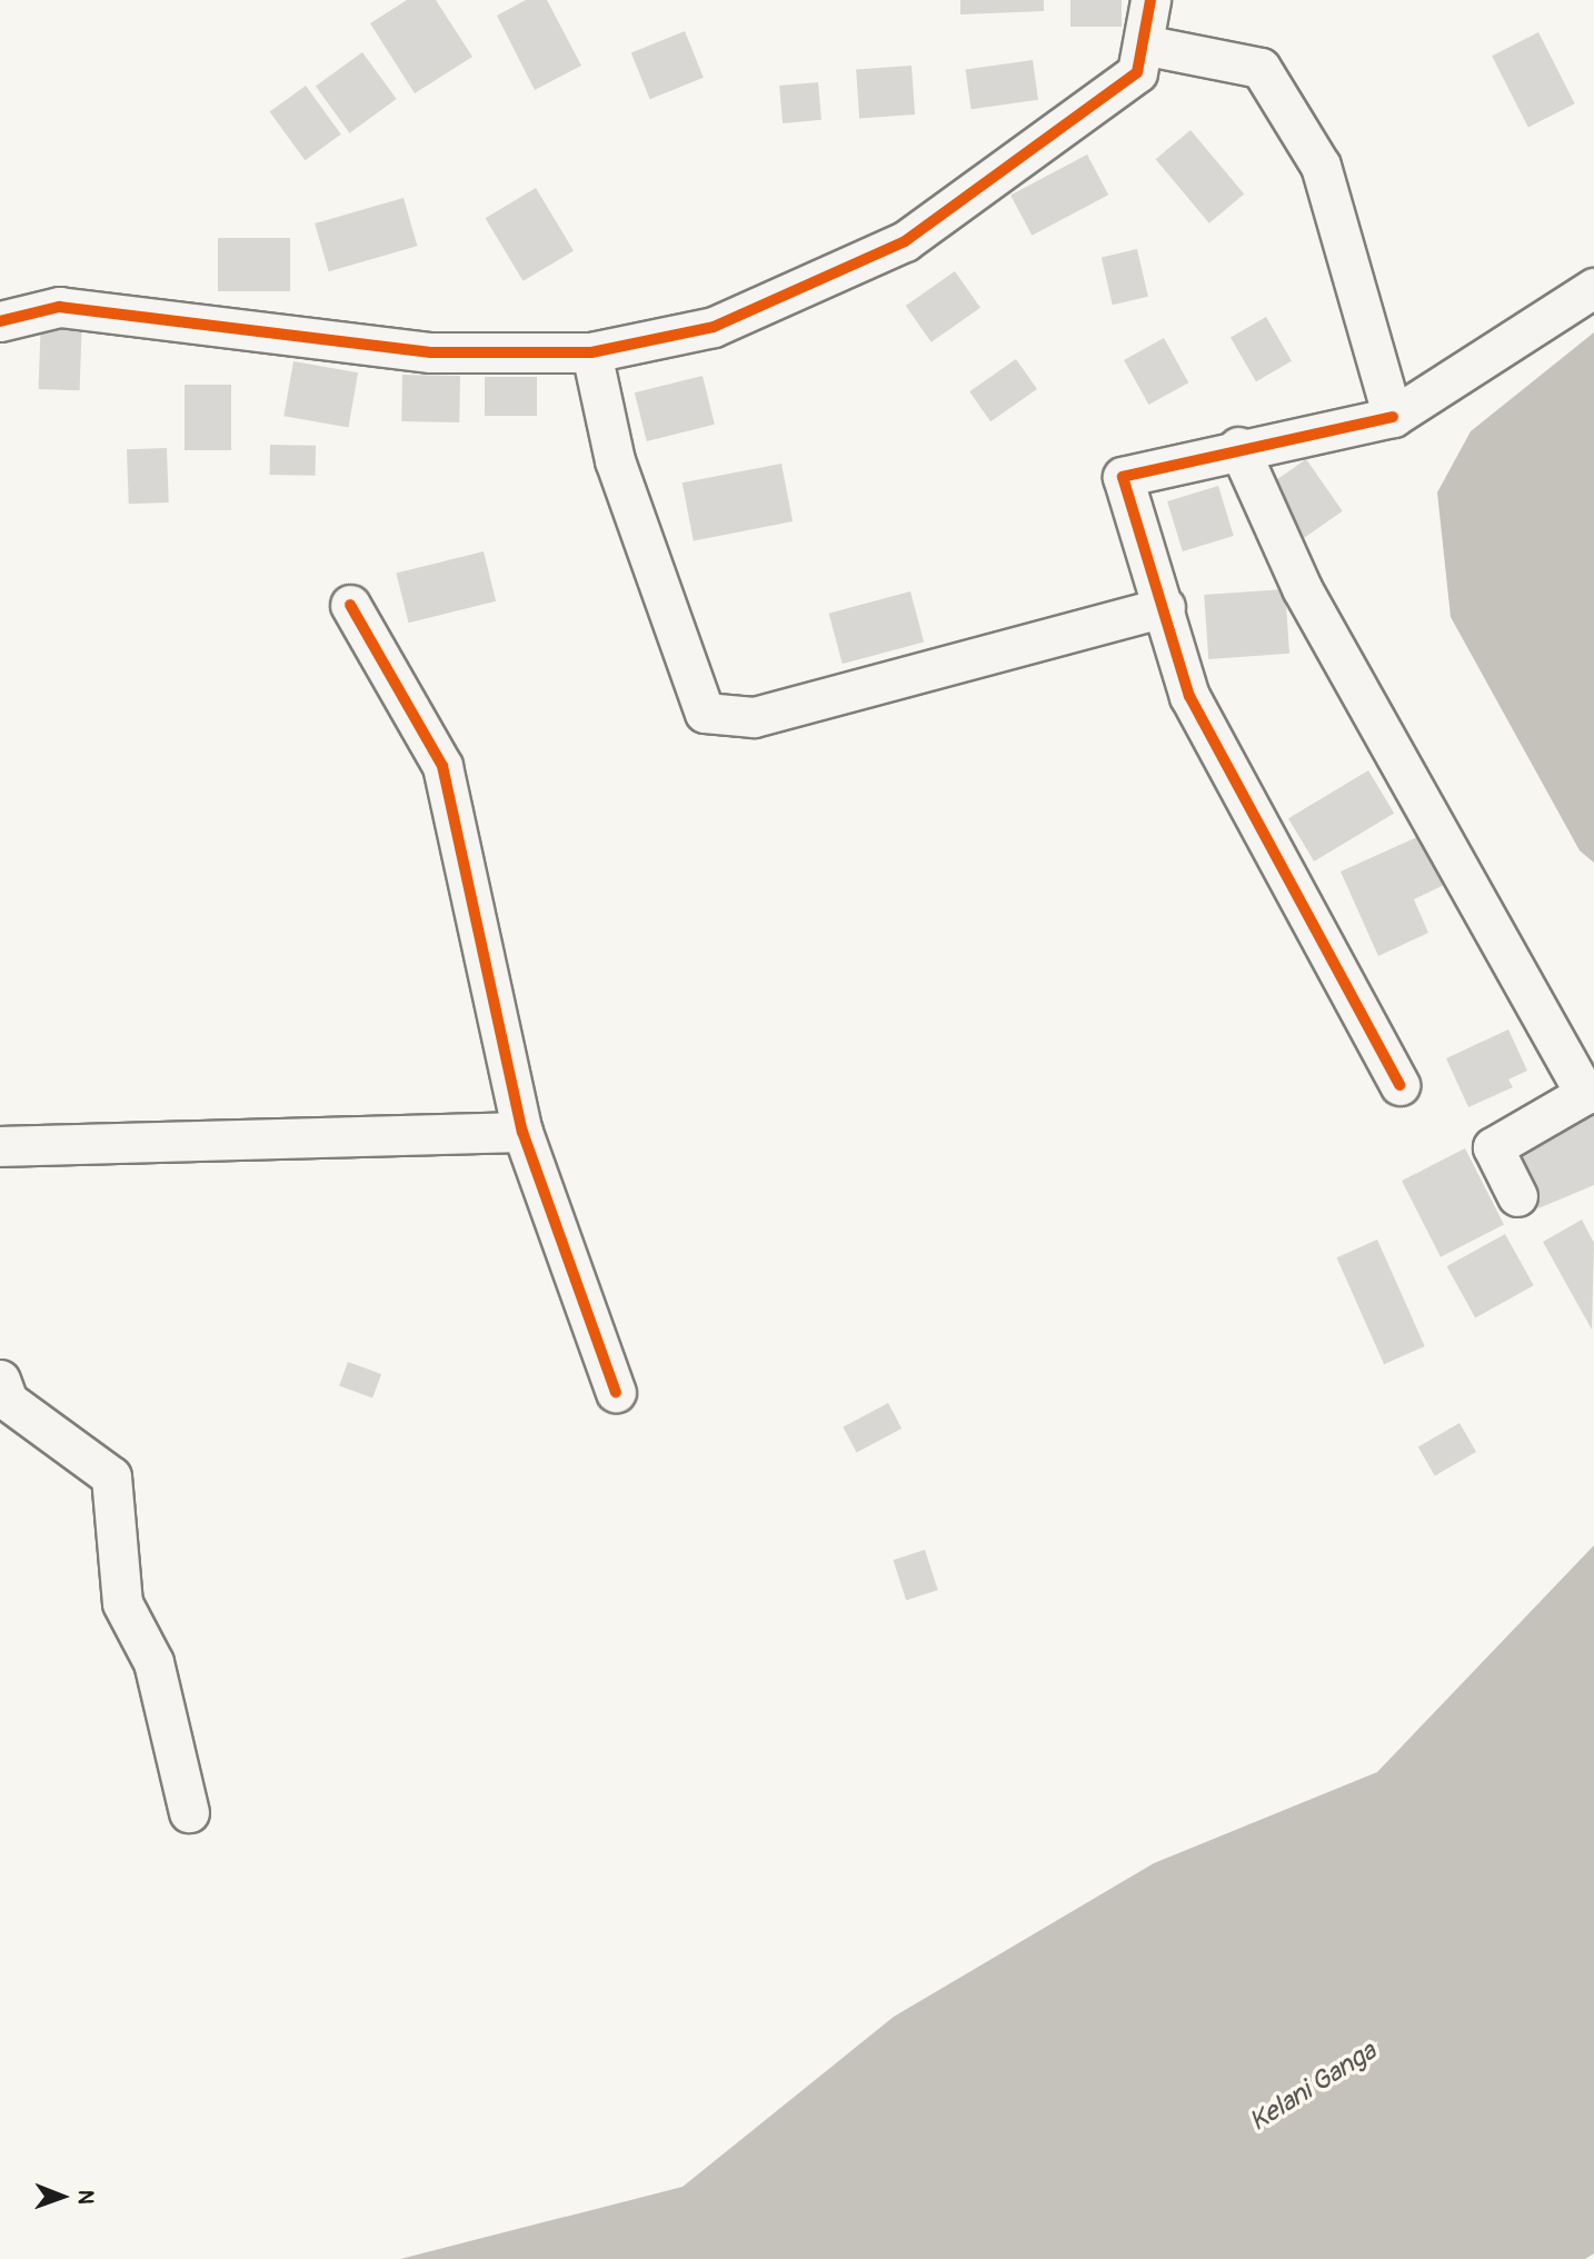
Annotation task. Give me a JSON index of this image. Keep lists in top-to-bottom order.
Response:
{
  "water": ["Kelani Ganga"],
  "north": "right"
}
